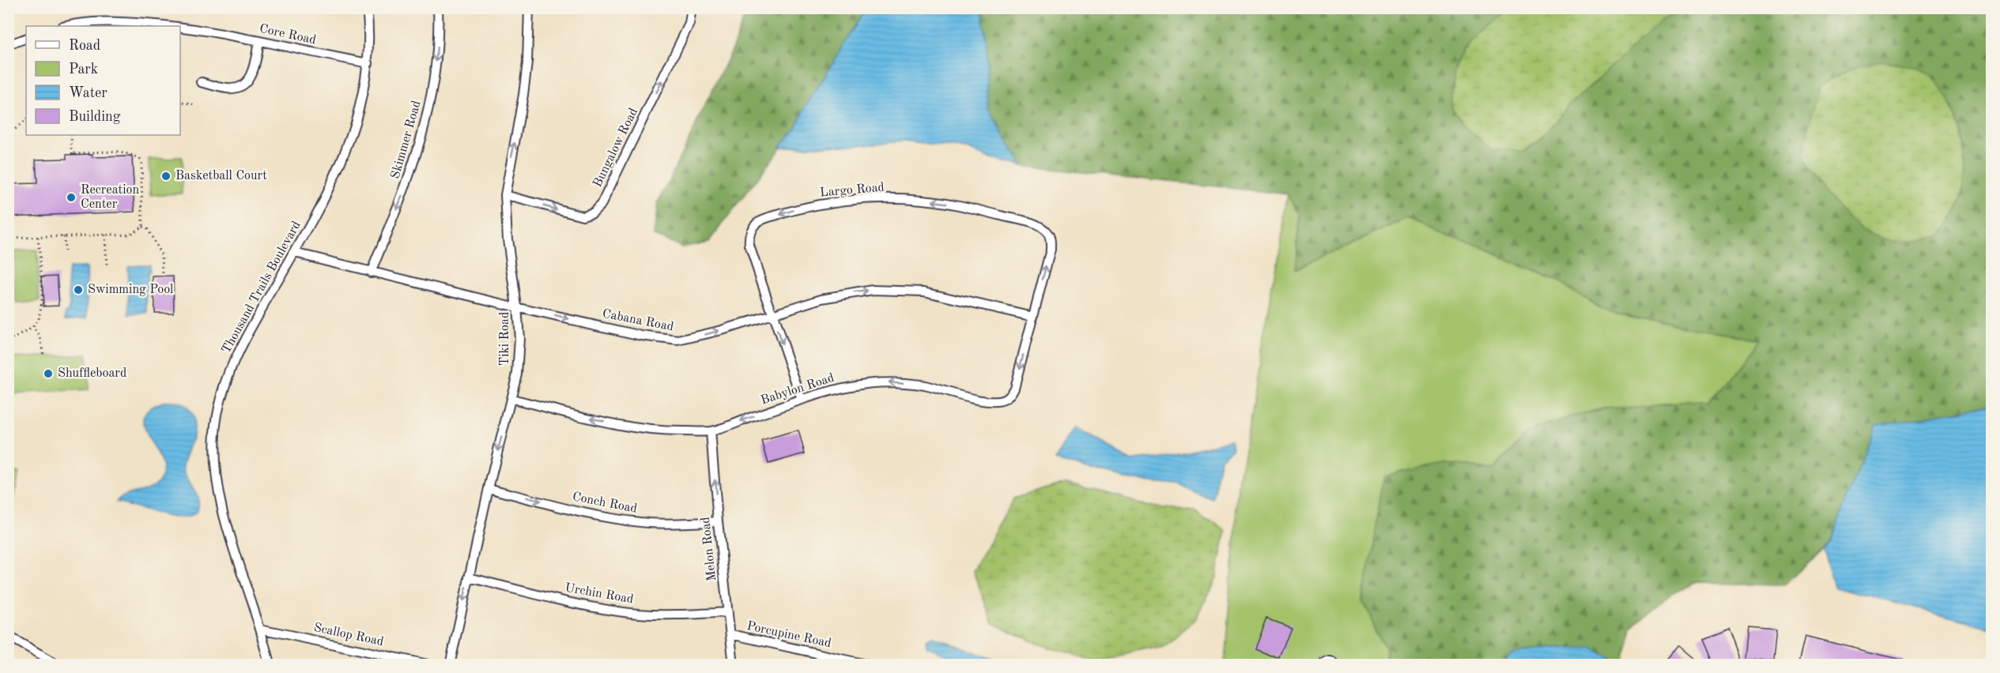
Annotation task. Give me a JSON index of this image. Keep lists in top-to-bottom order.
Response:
{
  "streets": {
    "lane": [
      "Core Road",
      "Skimmer Road",
      "Bungalow Road",
      "Largo Road",
      "Thousand Trails Boulevard",
      "Cabana Road",
      "Tiki Road",
      "Babylon Road",
      "Conch Road",
      "Melon Road",
      "Urchin Road",
      "Scallop Road",
      "Porcupine Road"
    ]
  },
  "crossings": [
    ["Core Road", "Thousand Trails Boulevard"],
    ["Skimmer Road", "Cabana Road"],
    ["Bungalow Road", "Tiki Road"],
    ["Largo Road", "Cabana Road"],
    ["Largo Road", "Babylon Road"],
    ["Thousand Trails Boulevard", "Cabana Road"],
    ["Thousand Trails Boulevard", "Scallop Road"],
    ["Cabana Road", "Tiki Road"],
    ["Cabana Road", "Babylon Road"],
    ["Tiki Road", "Babylon Road"],
    ["Tiki Road", "Conch Road"],
    ["Tiki Road", "Urchin Road"],
    ["Babylon Road", "Melon Road"],
    ["Conch Road", "Melon Road"],
    ["Melon Road", "Urchin Road"],
    ["Melon Road", "Porcupine Road"]
  ],
  "one_way": [
    "Skimmer Road",
    "Bungalow Road",
    "Cabana Road",
    "Babylon Road",
    "Conch Road",
    "Melon Road"
  ],
  "places": [
    "Basketball Court",
    "Recreation Center",
    "Swimming Pool",
    "Shuffleboard"
  ],
  "legend": [
    "Road",
    "Park",
    "Water",
    "Building"
  ]
}
